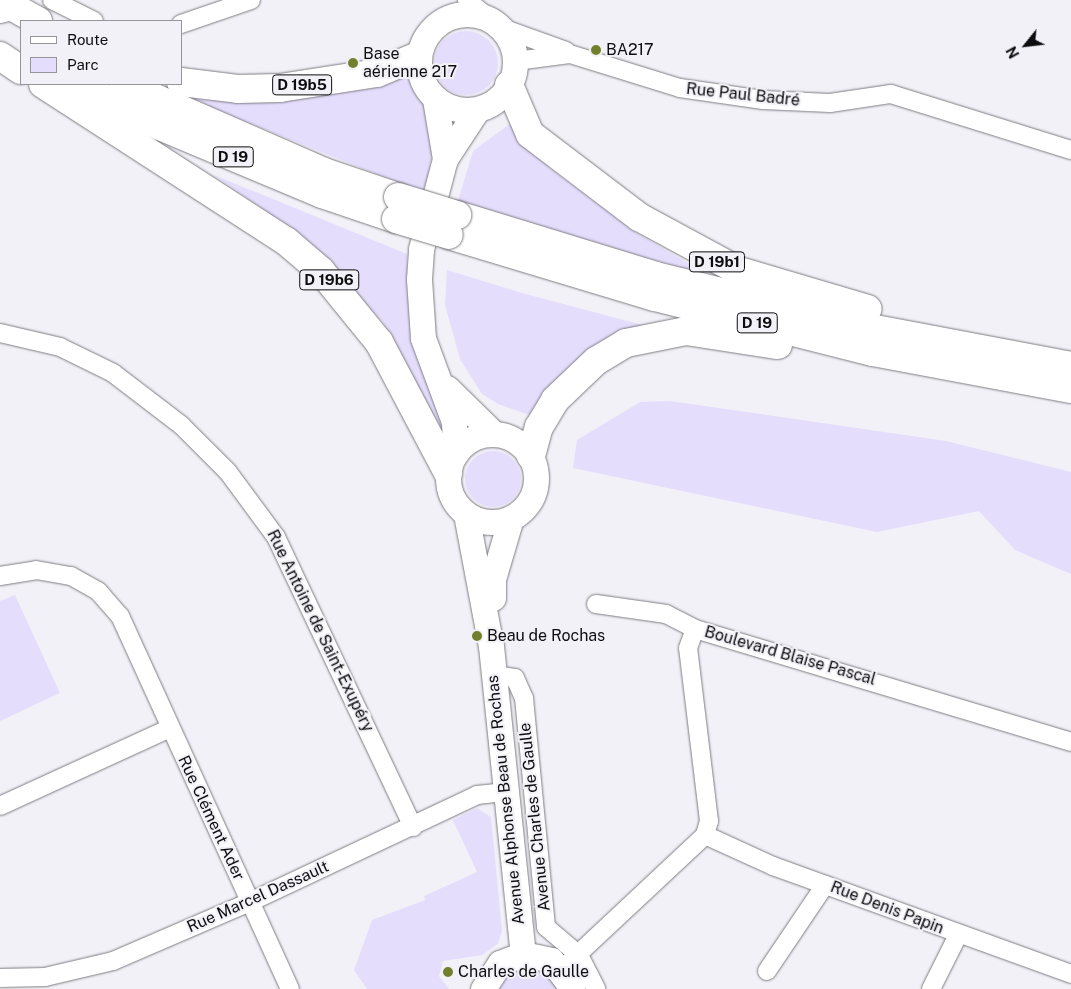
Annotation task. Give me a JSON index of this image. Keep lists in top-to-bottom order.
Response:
{
  "streets": {
    "main road": [
      "D 19b5",
      "D 19",
      "D 19b1",
      "D 19b6",
      "Avenue Alphonse Beau de Rochas"
    ],
    "street": [
      "Rue Paul Badré",
      "Rue Antoine de Saint-Exupéry",
      "Boulevard Blaise Pascal",
      "Avenue Charles de Gaulle",
      "Rue Clément Ader",
      "Rue Marcel Dassault",
      "Rue Denis Papin"
    ]
  },
  "crossings": [
    ["D 19b5", "Rue Paul Badré"],
    ["D 19b5", "D 19b1"],
    ["Rue Paul Badré", "D 19b1"],
    ["D 19", "D 19b1"],
    ["D 19b6", "Avenue Alphonse Beau de Rochas"],
    ["Rue Antoine de Saint-Exupéry", "Rue Marcel Dassault"],
    ["Boulevard Blaise Pascal", "Rue Denis Papin"],
    ["Avenue Alphonse Beau de Rochas", "Avenue Charles de Gaulle"],
    ["Avenue Alphonse Beau de Rochas", "Rue Marcel Dassault"],
    ["Rue Clément Ader", "Rue Marcel Dassault"]
  ],
  "places": [
    "BA217",
    "Base aérienne 217",
    "Beau de Rochas",
    "Charles de Gaulle"
  ],
  "legend": ["Route", "Parc"],
  "north": "bottom left"
}
